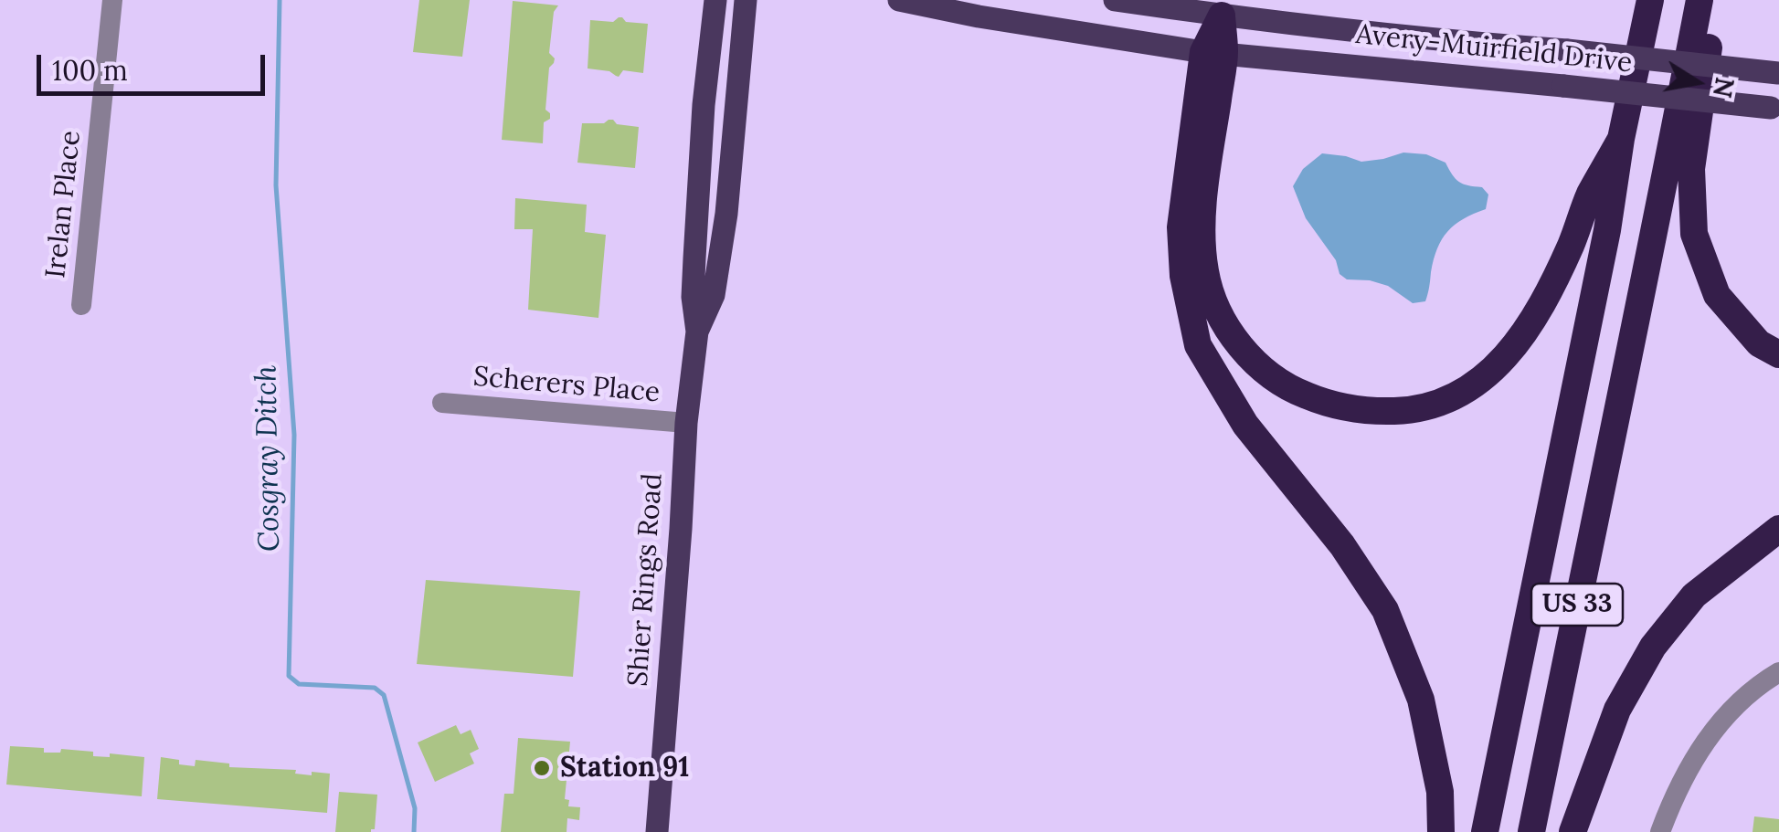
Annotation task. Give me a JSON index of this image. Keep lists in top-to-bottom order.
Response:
{
  "streets": {
    "highway": ["US 33"],
    "main road": ["Avery-Muirfield Drive", "Shier Rings Road"],
    "street": ["Irelan Place", "Scherers Place"]
  },
  "crossings": [
    ["Scherers Place", "Shier Rings Road"]
  ],
  "water": ["Cosgray Ditch"],
  "places": ["Station 91"],
  "scale_bar": "100 m",
  "north": "right"
}
